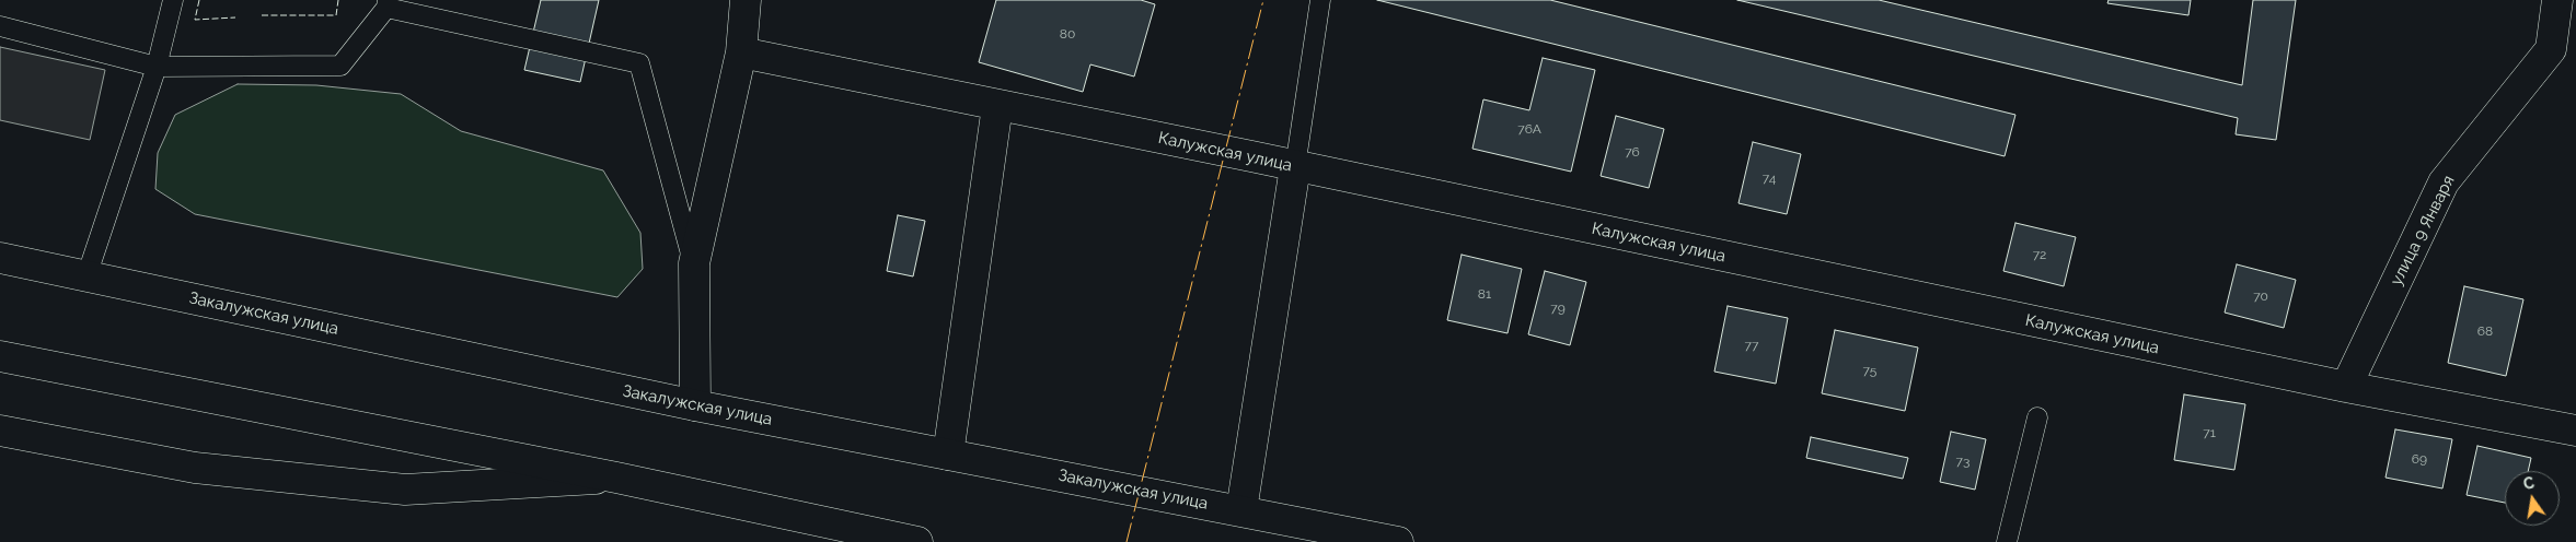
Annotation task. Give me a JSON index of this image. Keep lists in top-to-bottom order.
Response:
{
  "streets": {
    "main road": ["Калужская улица", "улица 9 Января", "Закалужская улица"]
  },
  "crossings": [
    ["Калужская улица", "улица 9 Января"]
  ],
  "house_numbers": [
    "80",
    "76А",
    "76",
    "74",
    "72",
    "81",
    "70",
    "79",
    "68",
    "77",
    "75",
    "71",
    "69",
    "73"
  ],
  "north": "top"
}
